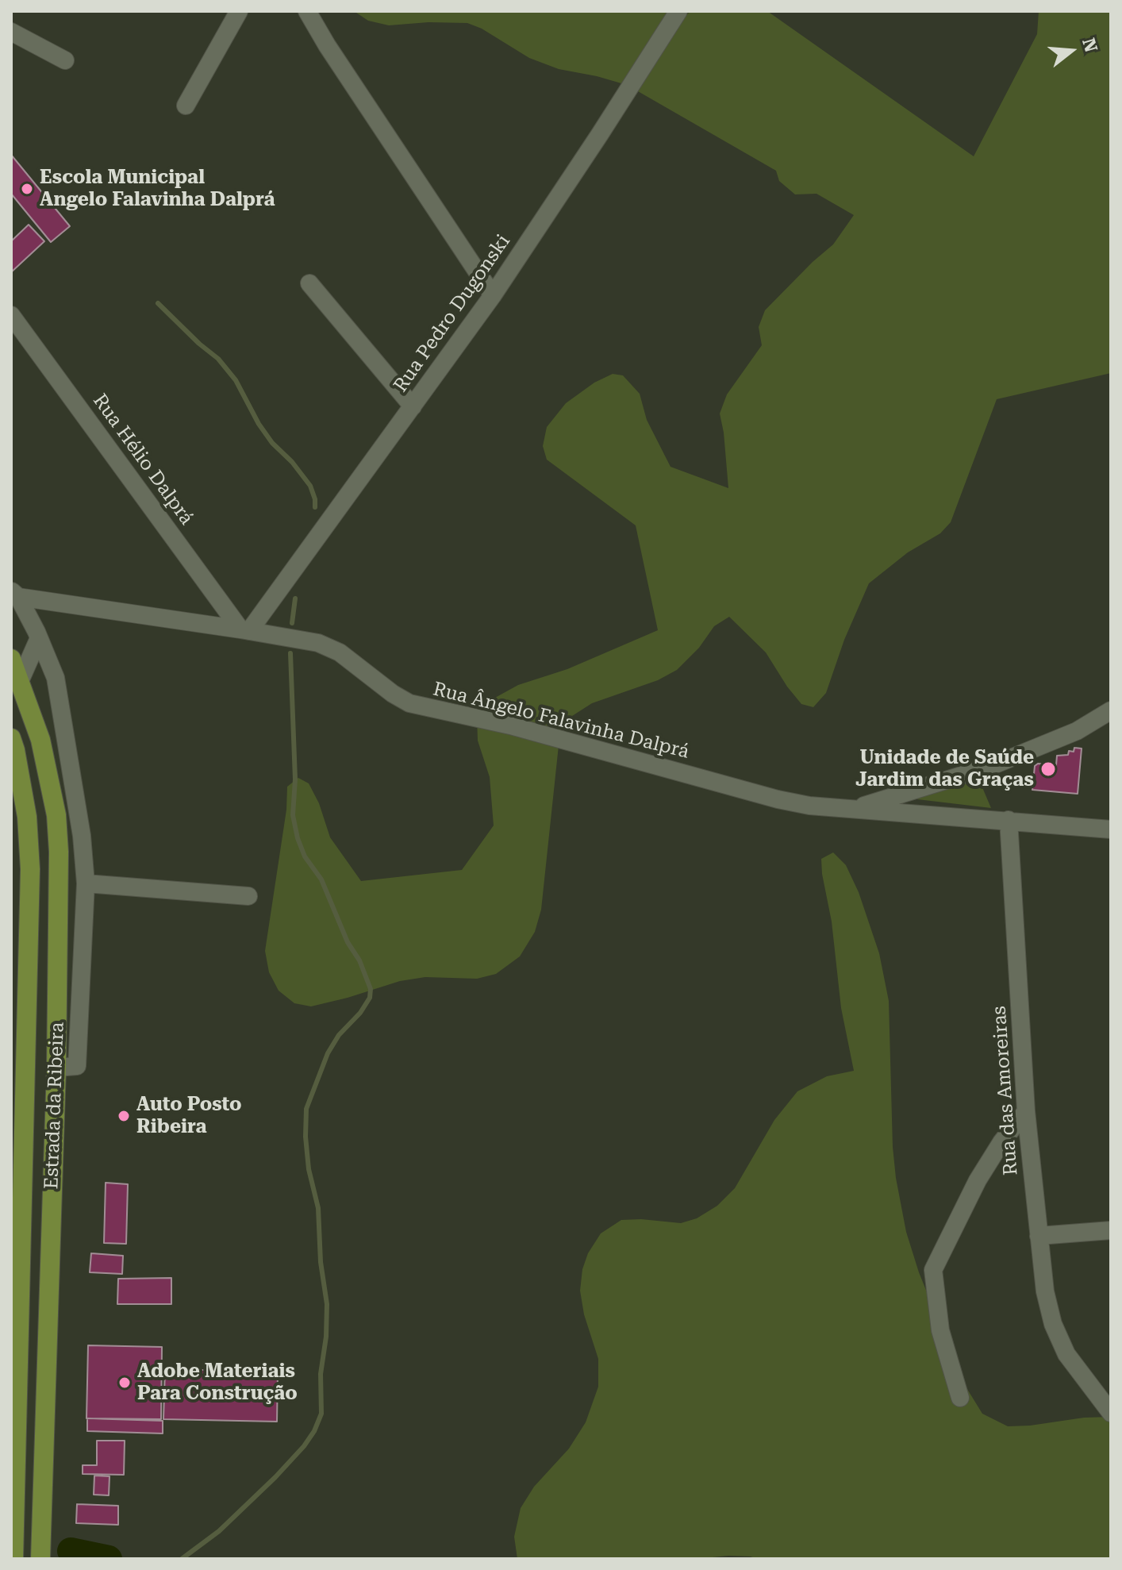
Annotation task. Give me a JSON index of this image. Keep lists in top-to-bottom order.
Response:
{
  "streets": {
    "main road": ["Estrada da Ribeira"],
    "street": [
      "Rua Pedro Dugonski",
      "Rua Hélio Dalprá",
      "Rua Ângelo Falavinha Dalprá",
      "Rua das Amoreiras"
    ]
  },
  "crossings": [
    ["Rua Pedro Dugonski", "Rua Hélio Dalprá"],
    ["Rua Pedro Dugonski", "Rua Ângelo Falavinha Dalprá"],
    ["Rua Hélio Dalprá", "Rua Ângelo Falavinha Dalprá"],
    ["Rua Ângelo Falavinha Dalprá", "Rua das Amoreiras"]
  ],
  "places": [
    "Escola Municipal Angelo Falavinha Dalprá",
    "Unidade de Saúde Jardim das Graças",
    "Auto Posto Ribeira",
    "Adobe Materiais Para Construção"
  ],
  "north": "right"
}
